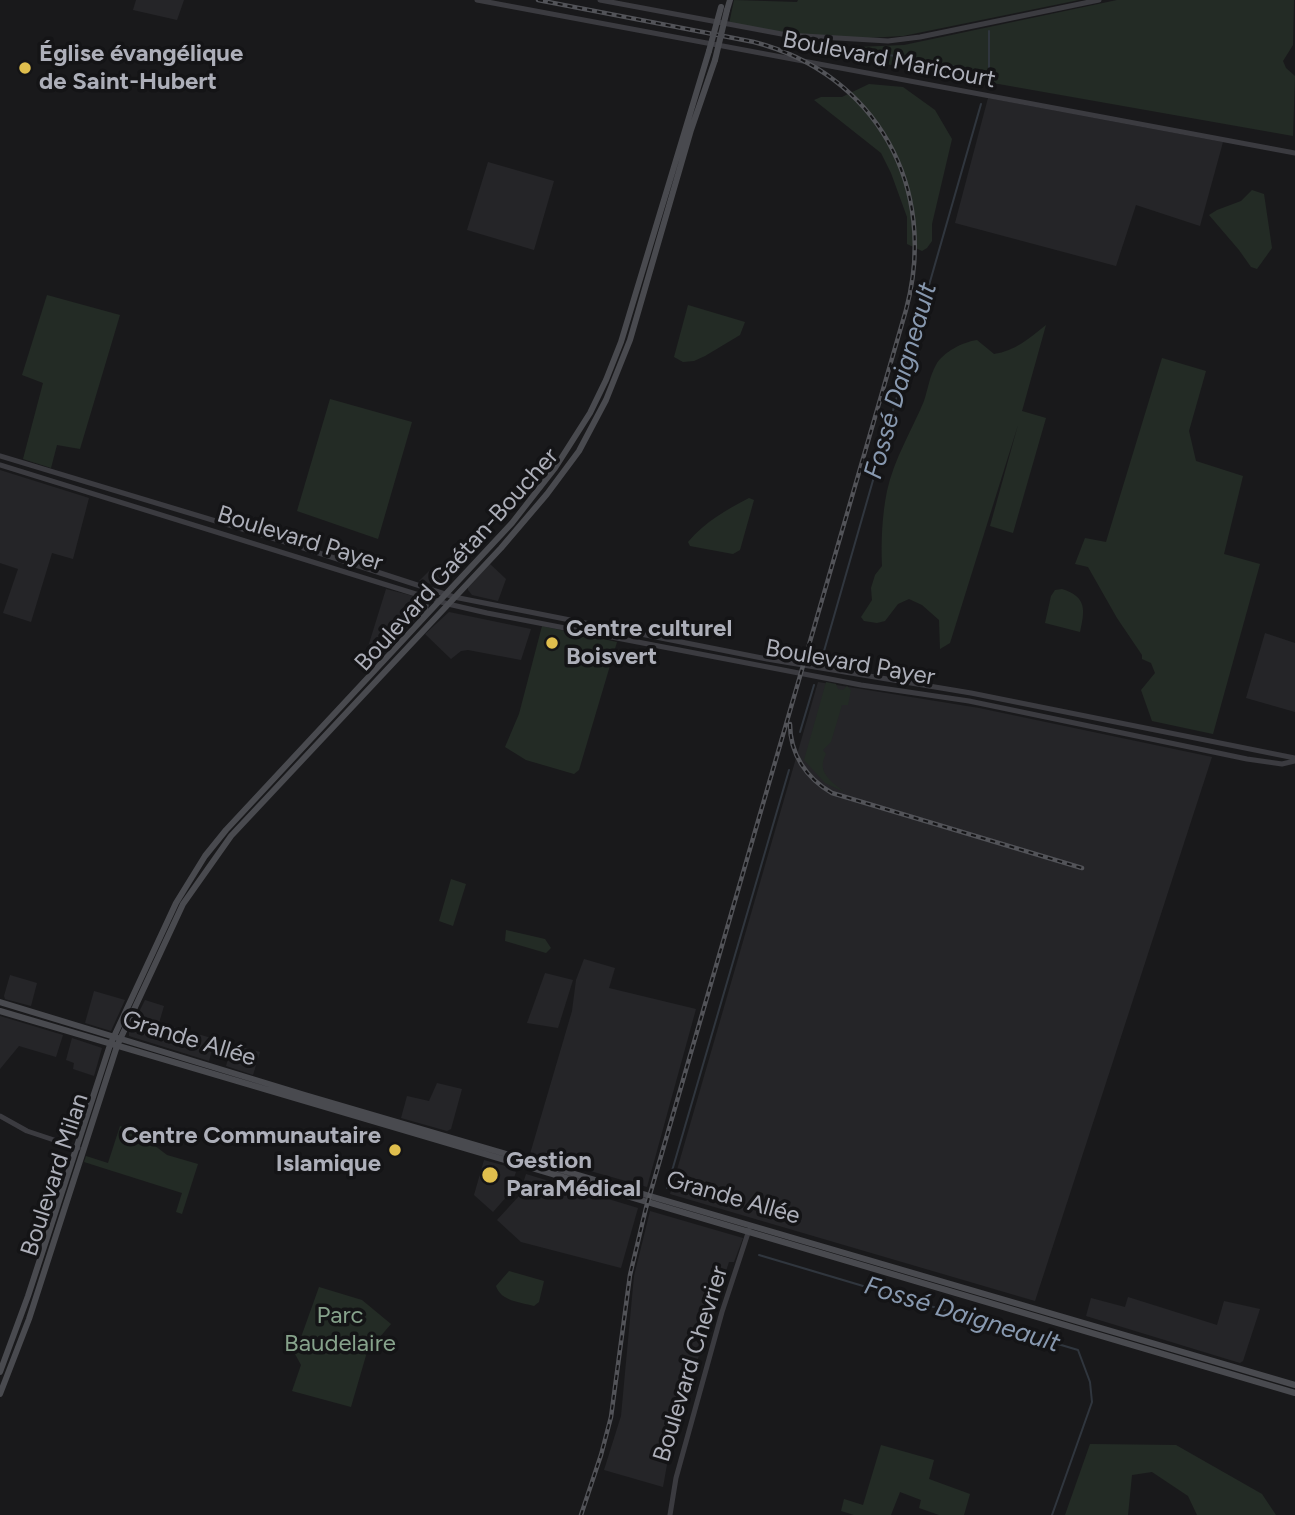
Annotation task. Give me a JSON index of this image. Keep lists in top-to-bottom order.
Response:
{
  "streets": {
    "main road": ["Boulevard Gaétan-Boucher", "Grande Allée", "Boulevard Milan"],
    "street": ["Boulevard Maricourt", "Boulevard Payer", "Boulevard Chevrier"]
  },
  "crossings": [
    ["Boulevard Payer", "Boulevard Gaétan-Boucher"],
    ["Boulevard Gaétan-Boucher", "Grande Allée"],
    ["Boulevard Gaétan-Boucher", "Boulevard Milan"],
    ["Grande Allée", "Boulevard Milan"],
    ["Grande Allée", "Boulevard Chevrier"]
  ],
  "water": ["Fossé Daigneault"],
  "parks": ["Parc Baudelaire"],
  "places": [
    "Église évangélique de Saint-Hubert",
    "Centre culturel Boisvert",
    "Centre Communautaire Islamique",
    "Gestion ParaMédical"
  ]
}
